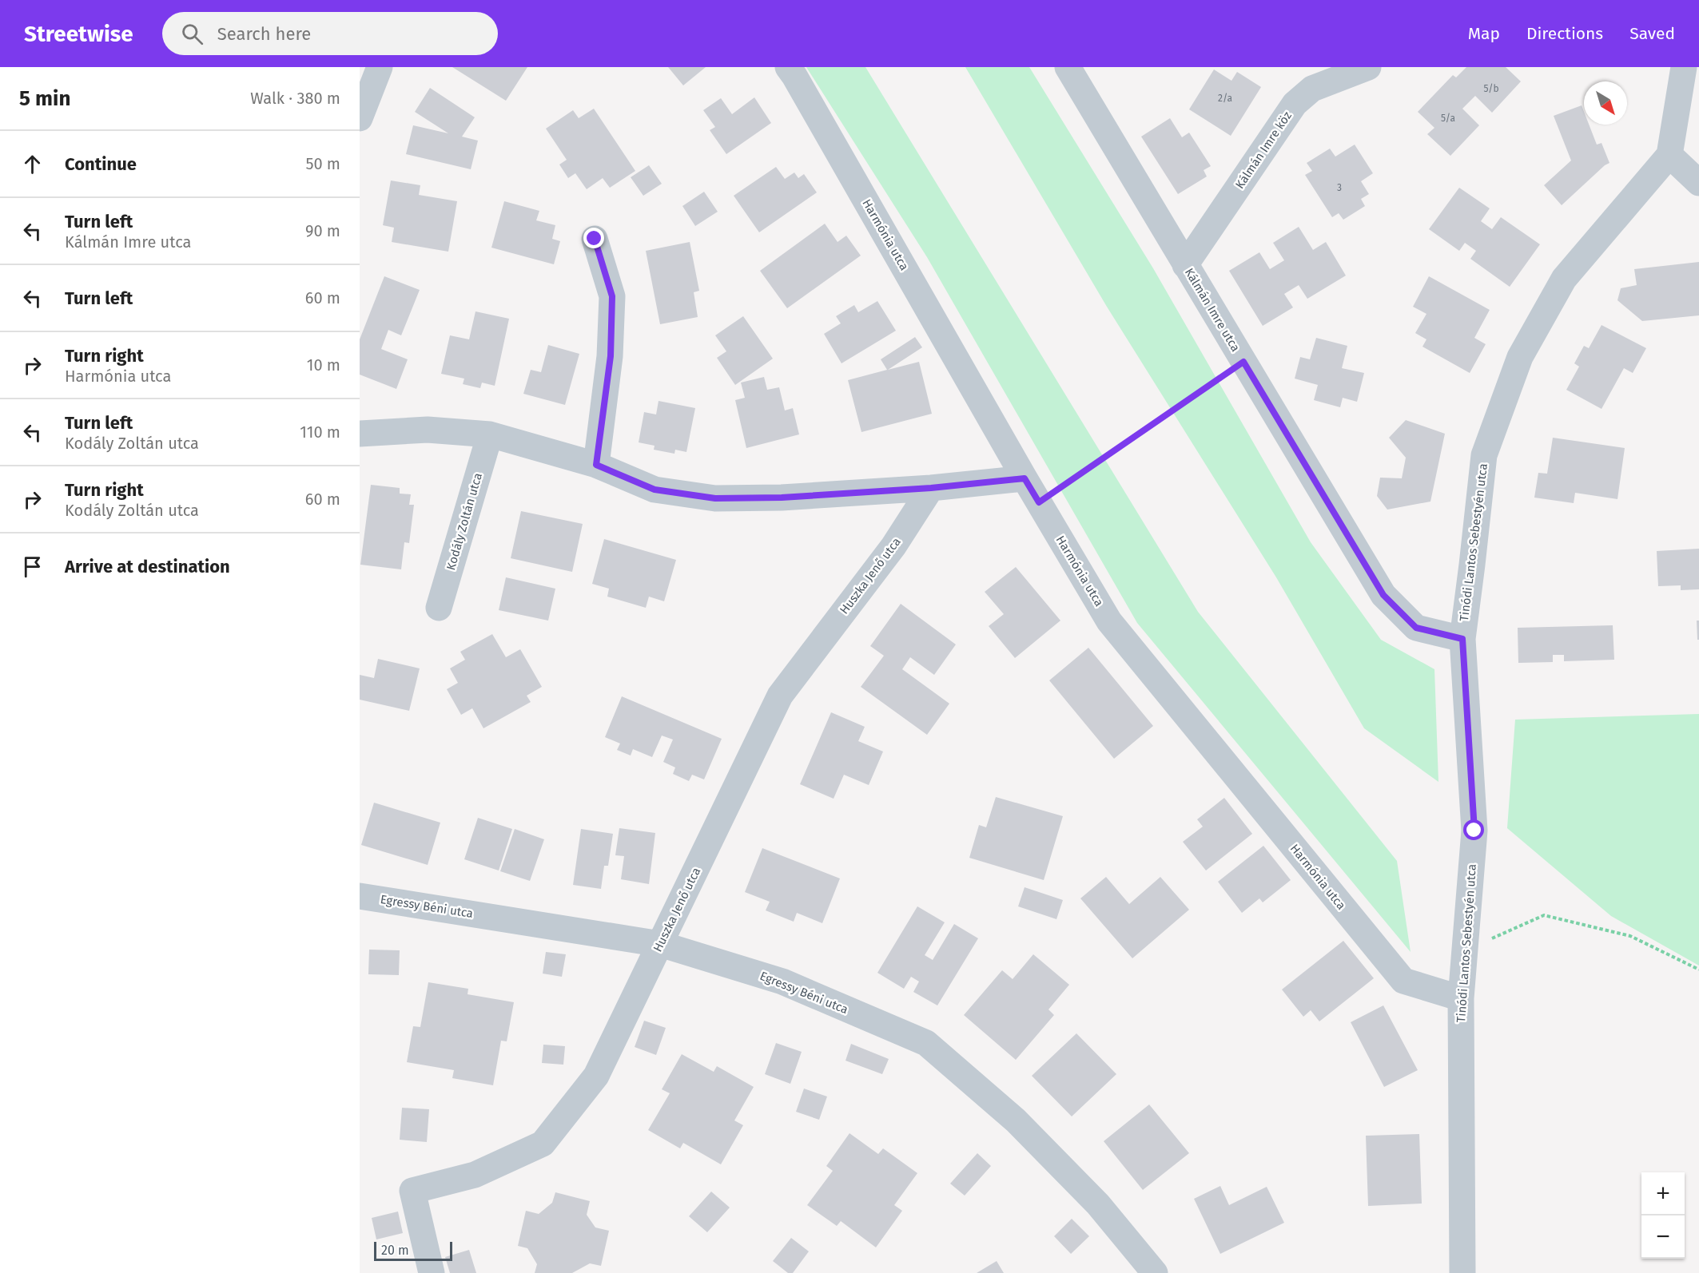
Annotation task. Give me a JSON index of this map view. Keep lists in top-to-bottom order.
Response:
{
  "streets": {
    "street": [
      "Kálmán Imre köz",
      "Harmónia utca",
      "Kálmán Imre utca",
      "Kodály Zoltán utca",
      "Tinódi Lantos Sebestyén utca",
      "Huszka Jenő utca",
      "Egressy Béni utca"
    ]
  },
  "crossings": [
    ["Kálmán Imre köz", "Kálmán Imre utca"],
    ["Harmónia utca", "Tinódi Lantos Sebestyén utca"],
    ["Kálmán Imre utca", "Tinódi Lantos Sebestyén utca"],
    ["Huszka Jenő utca", "Egressy Béni utca"]
  ],
  "house_numbers": [
    "5/b",
    "2/a",
    "5/a",
    "3"
  ],
  "scale_bar": "20 m",
  "north": "bottom right",
  "page": {
    "header": "Streetwise",
    "search": "Search here",
    "nav": ["Map", "Directions", "Saved"],
    "heading": ["5 min", "Walk · 380 m"],
    "list": [
      ["Continue", "50 m"],
      ["Turn left", "Kálmán Imre utca", "90 m"],
      ["Turn left", "60 m"],
      ["Turn right", "Harmónia utca", "10 m"],
      ["Turn left", "Kodály Zoltán utca", "110 m"],
      ["Turn right", "Kodály Zoltán utca", "60 m"],
      "Arrive at destination"
    ],
    "map_buttons": ["+", "−"],
    "scale": "20 m"
  }
}
